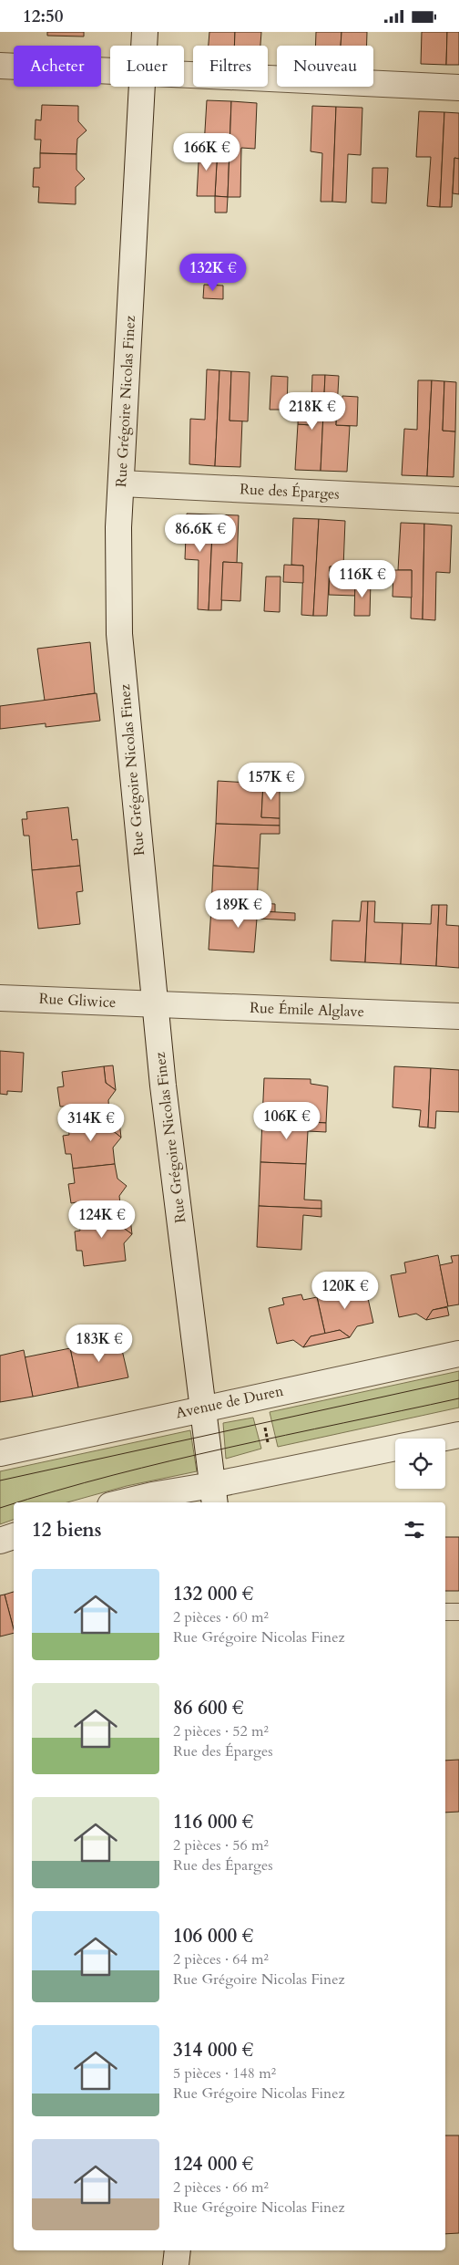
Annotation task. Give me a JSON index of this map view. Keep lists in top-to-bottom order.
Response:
{
  "streets": {
    "street": [
      "Rue Grégoire Nicolas Finez",
      "Rue des Éparges",
      "Rue Gliwice",
      "Rue Émile Alglave",
      "Avenue de Duren"
    ]
  },
  "crossings": [
    ["Rue Grégoire Nicolas Finez", "Rue des Éparges"],
    ["Rue Grégoire Nicolas Finez", "Rue Gliwice"],
    ["Rue Grégoire Nicolas Finez", "Rue Émile Alglave"],
    ["Rue Grégoire Nicolas Finez", "Avenue de Duren"],
    ["Rue Gliwice", "Rue Émile Alglave"]
  ],
  "page": {
    "status": "12:50",
    "chip": [
      "Acheter",
      "Louer",
      "Filtres",
      "Nouveau"
    ],
    "price": [
      "166K €",
      "132K €",
      "218K €",
      "86.6K €",
      "116K €",
      "157K €",
      "189K €",
      "106K €",
      "314K €",
      "124K €",
      "120K €",
      "183K €"
    ],
    "heading": "12 biens",
    "list": [
      {
        "name": "132 000 €",
        "note": "2 pièces · 60 m² · Rue Grégoire Nicolas Finez"
      },
      {
        "name": "86 600 €",
        "note": "2 pièces · 52 m² · Rue des Éparges"
      },
      {
        "name": "116 000 €",
        "note": "2 pièces · 56 m² · Rue des Éparges"
      },
      {
        "name": "106 000 €",
        "note": "2 pièces · 64 m² · Rue Grégoire Nicolas Finez"
      },
      {
        "name": "314 000 €",
        "note": "5 pièces · 148 m² · Rue Grégoire Nicolas Finez"
      },
      {
        "name": "124 000 €",
        "note": "2 pièces · 66 m² · Rue Grégoire Nicolas Finez"
      }
    ]
  }
}
